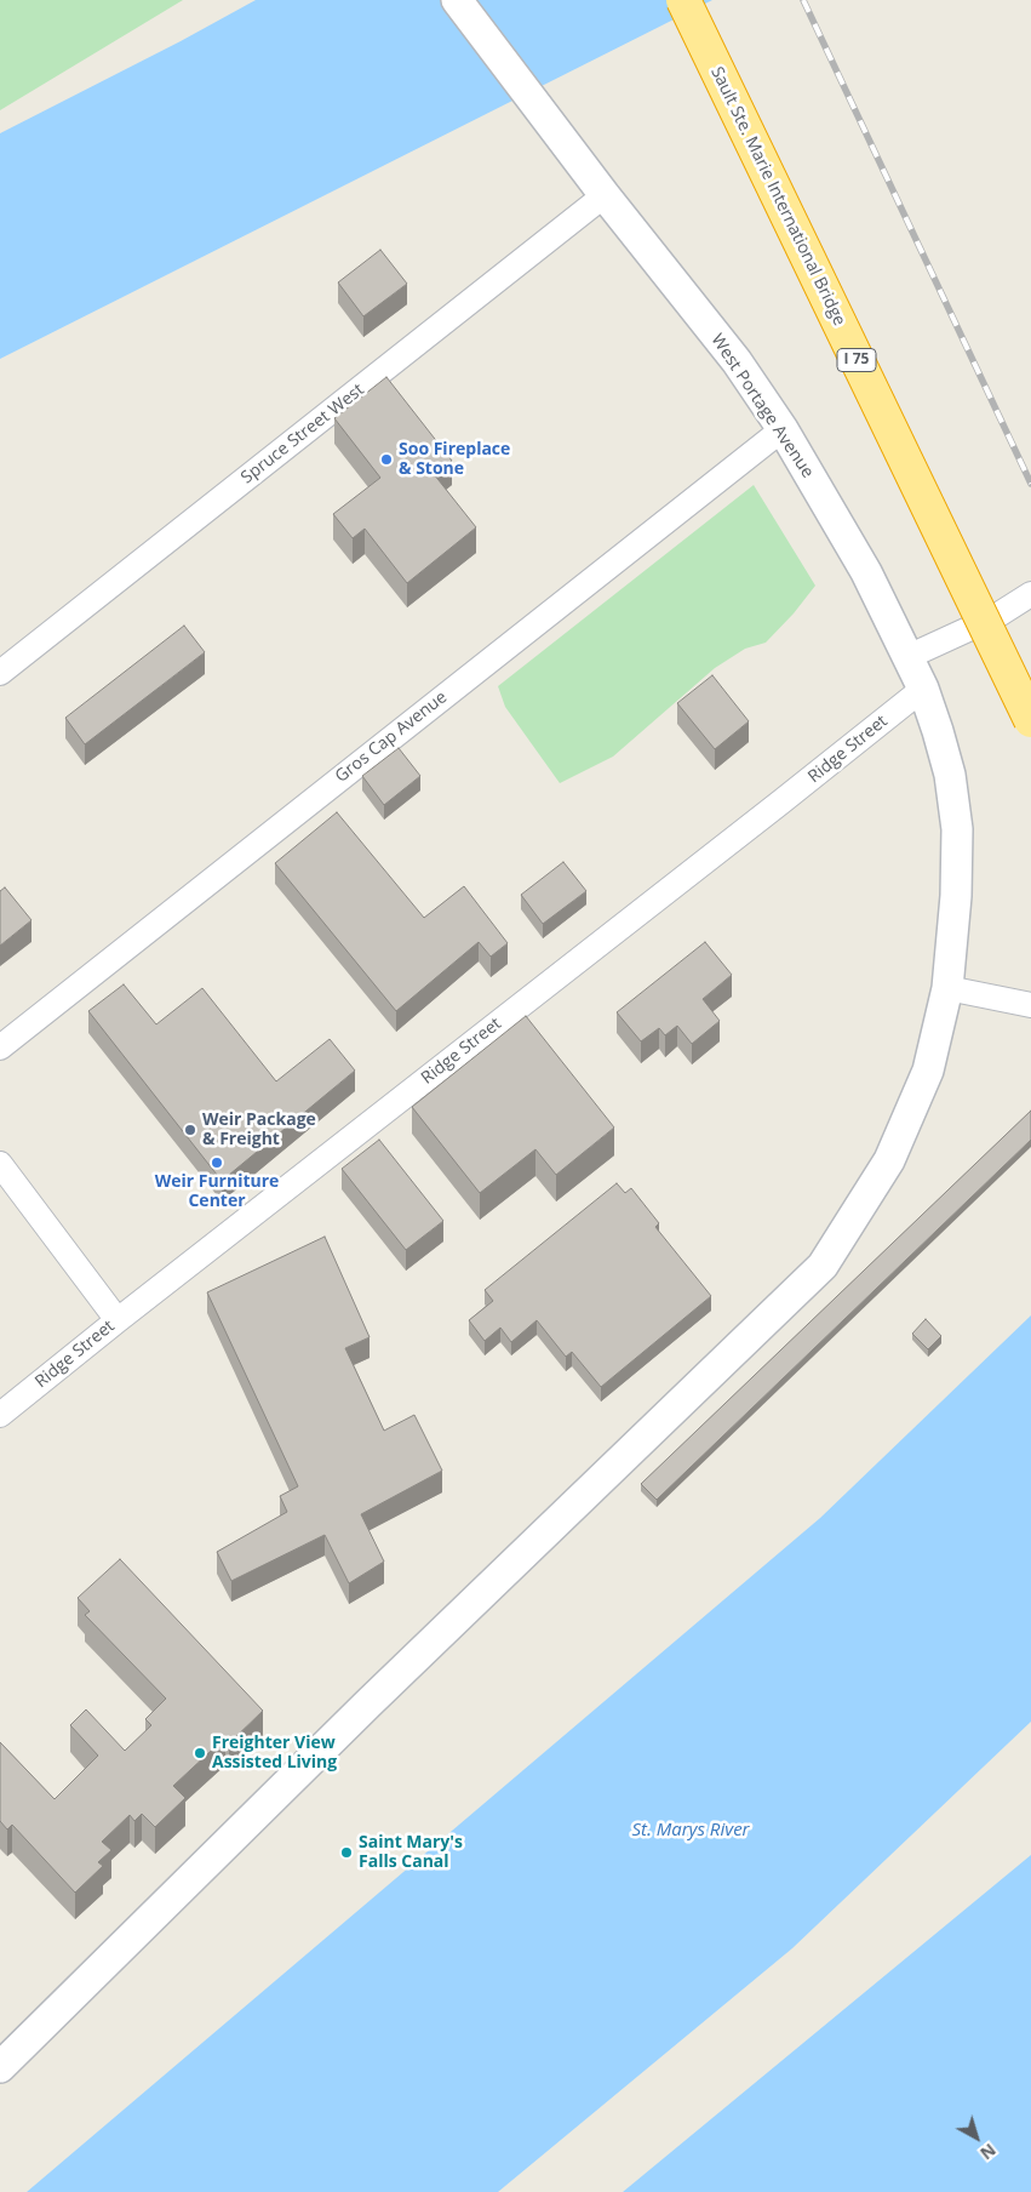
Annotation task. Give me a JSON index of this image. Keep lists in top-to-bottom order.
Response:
{
  "streets": {
    "highway": ["Sault Ste. Marie International Bridge", "I 75"],
    "street": [
      "West Portage Avenue",
      "Spruce Street West",
      "Gros Cap Avenue",
      "Ridge Street"
    ]
  },
  "crossings": [
    ["West Portage Avenue", "Spruce Street West"],
    ["West Portage Avenue", "Gros Cap Avenue"],
    ["West Portage Avenue", "Ridge Street"]
  ],
  "water": ["St. Marys River"],
  "places": [
    "Soo Fireplace & Stone",
    "Weir Package & Freight",
    "Weir Furniture Center",
    "Freighter View Assisted Living",
    "Saint Mary's Falls Canal"
  ],
  "north": "bottom right"
}
